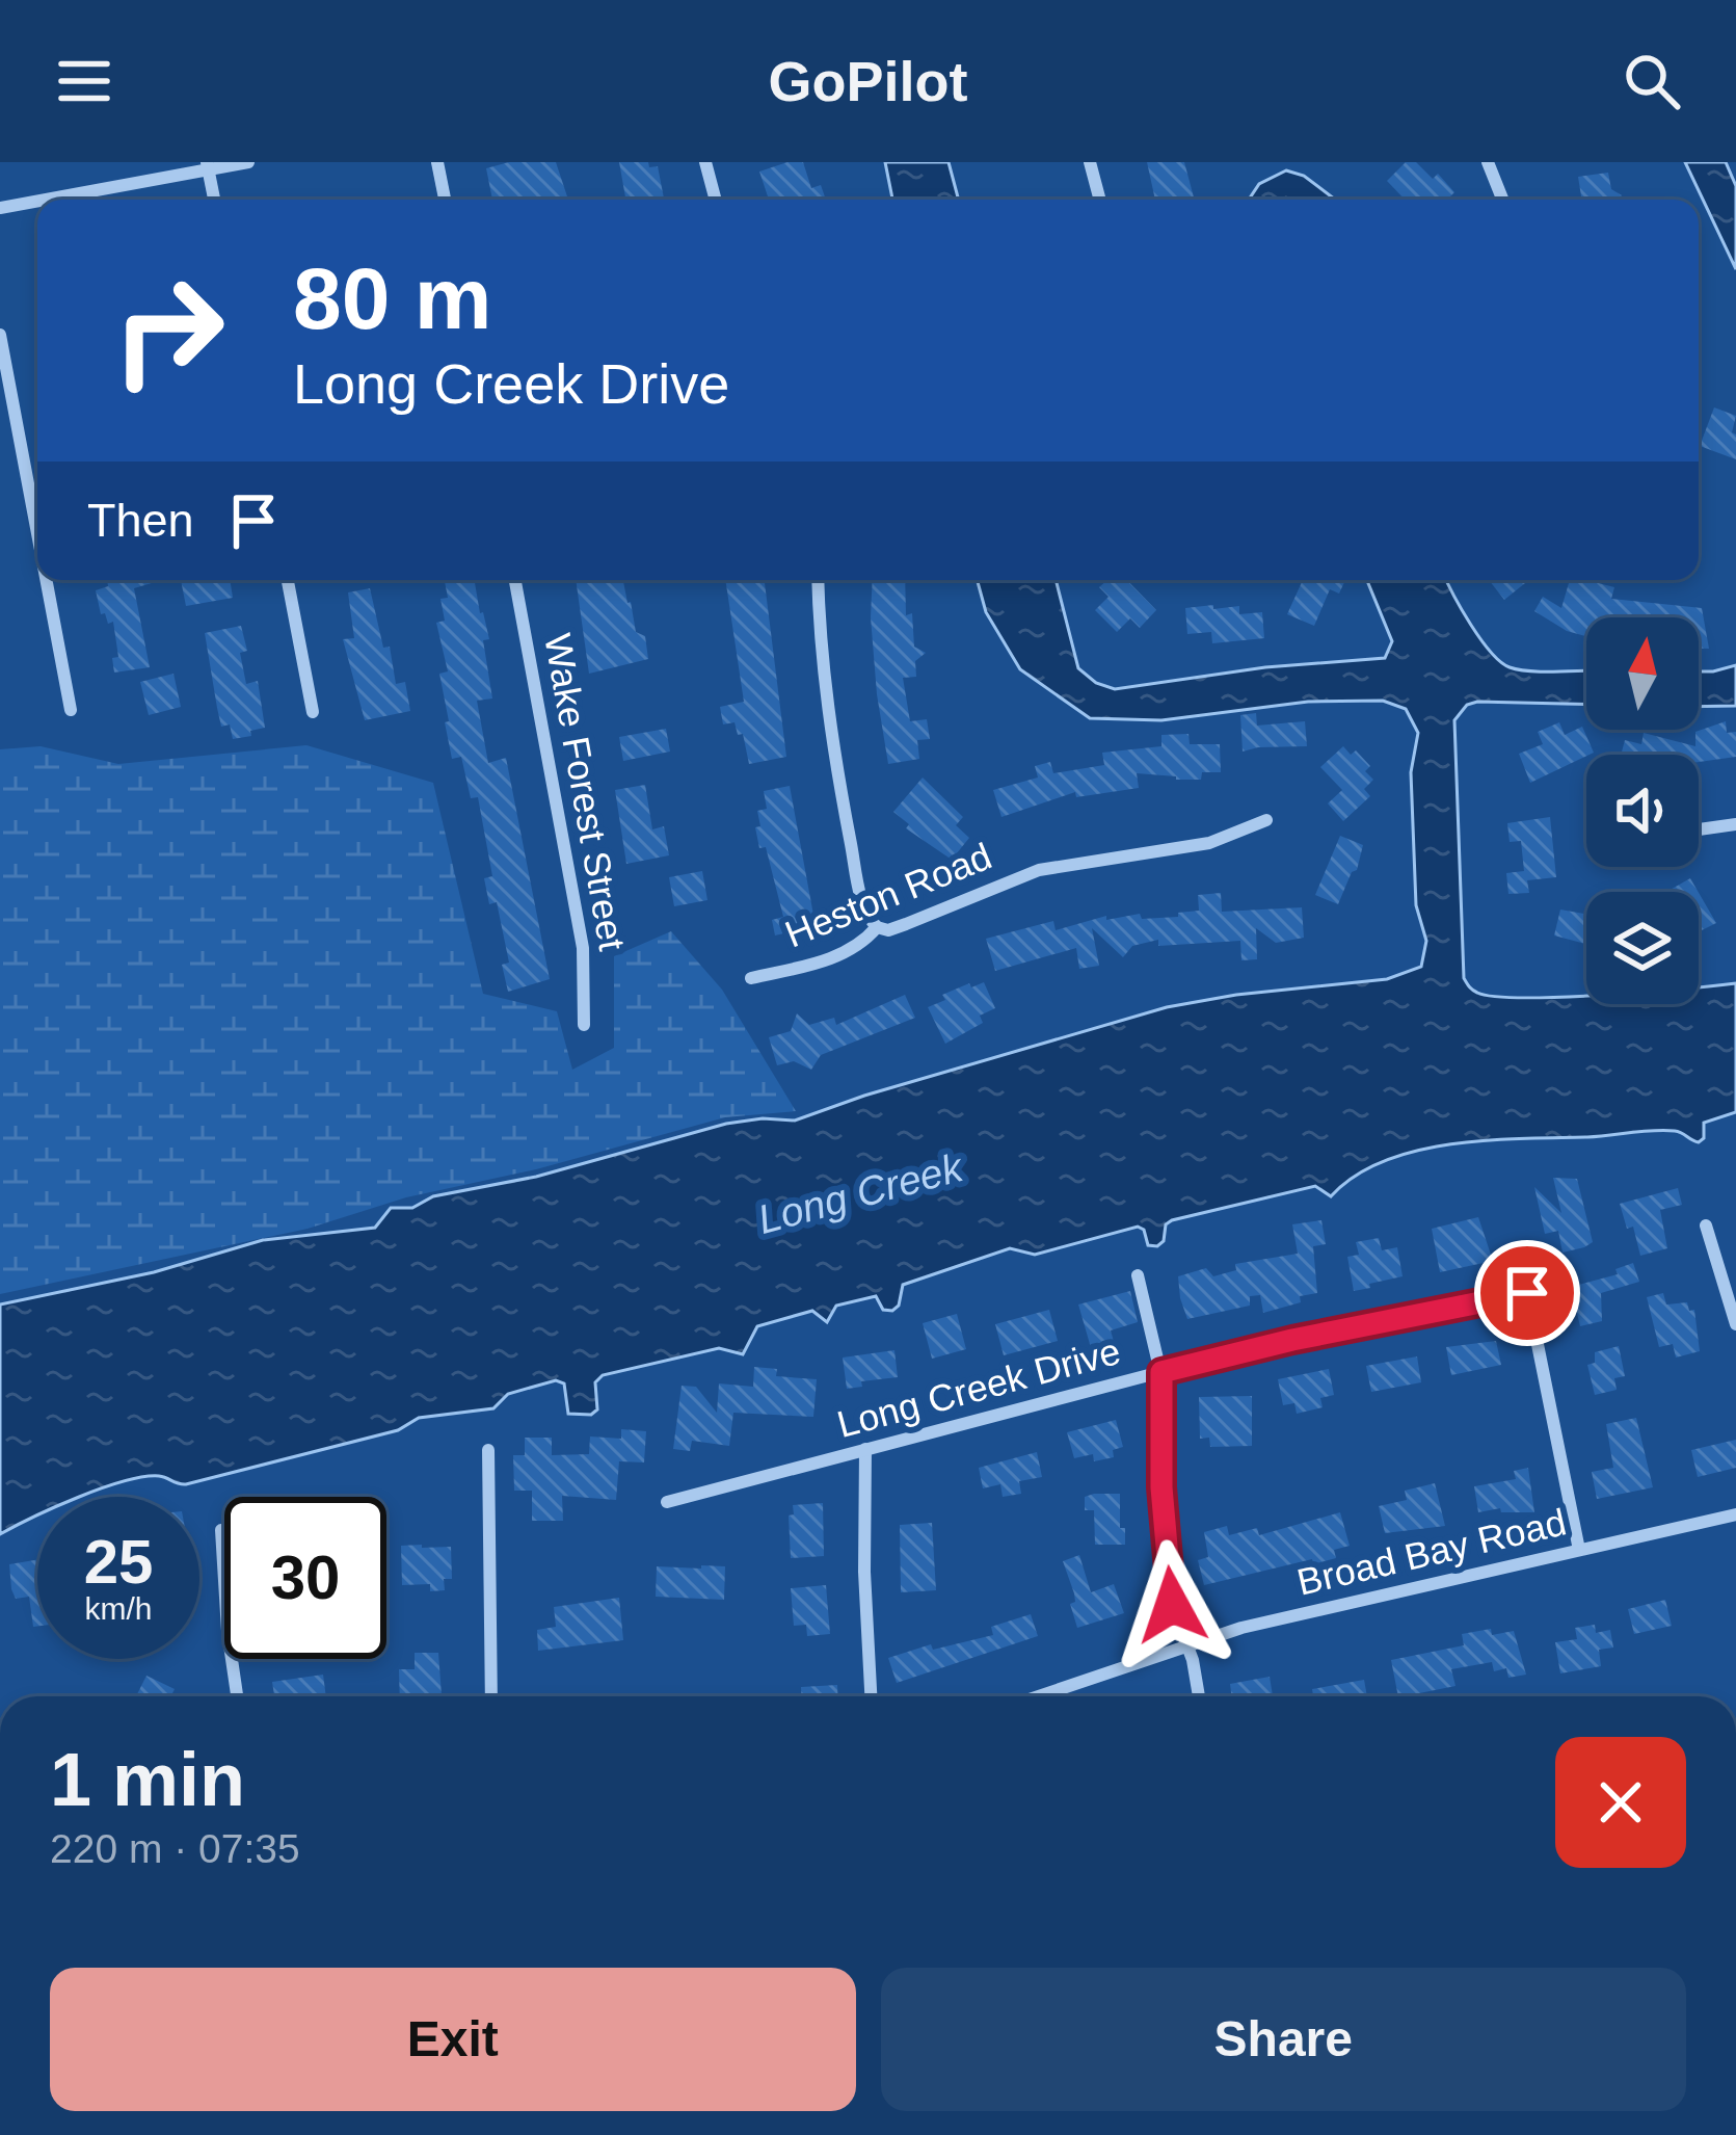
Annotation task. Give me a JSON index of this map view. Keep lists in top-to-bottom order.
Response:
{
  "streets": {
    "street": [
      "Wake Forest Street",
      "Heston Road",
      "Long Creek Drive",
      "Broad Bay Road"
    ]
  },
  "crossings": [
    ["Long Creek Drive", "Broad Bay Road"]
  ],
  "water": ["Long Creek"],
  "north": "top",
  "page": {
    "header": "GoPilot",
    "turn": ["80 m", "Long Creek Drive"],
    "then": "Then",
    "speed": "25 km/h",
    "limit": "30",
    "heading": ["1 min", "220 m · 07:35"],
    "buttons": ["Exit", "Share"]
  }
}
